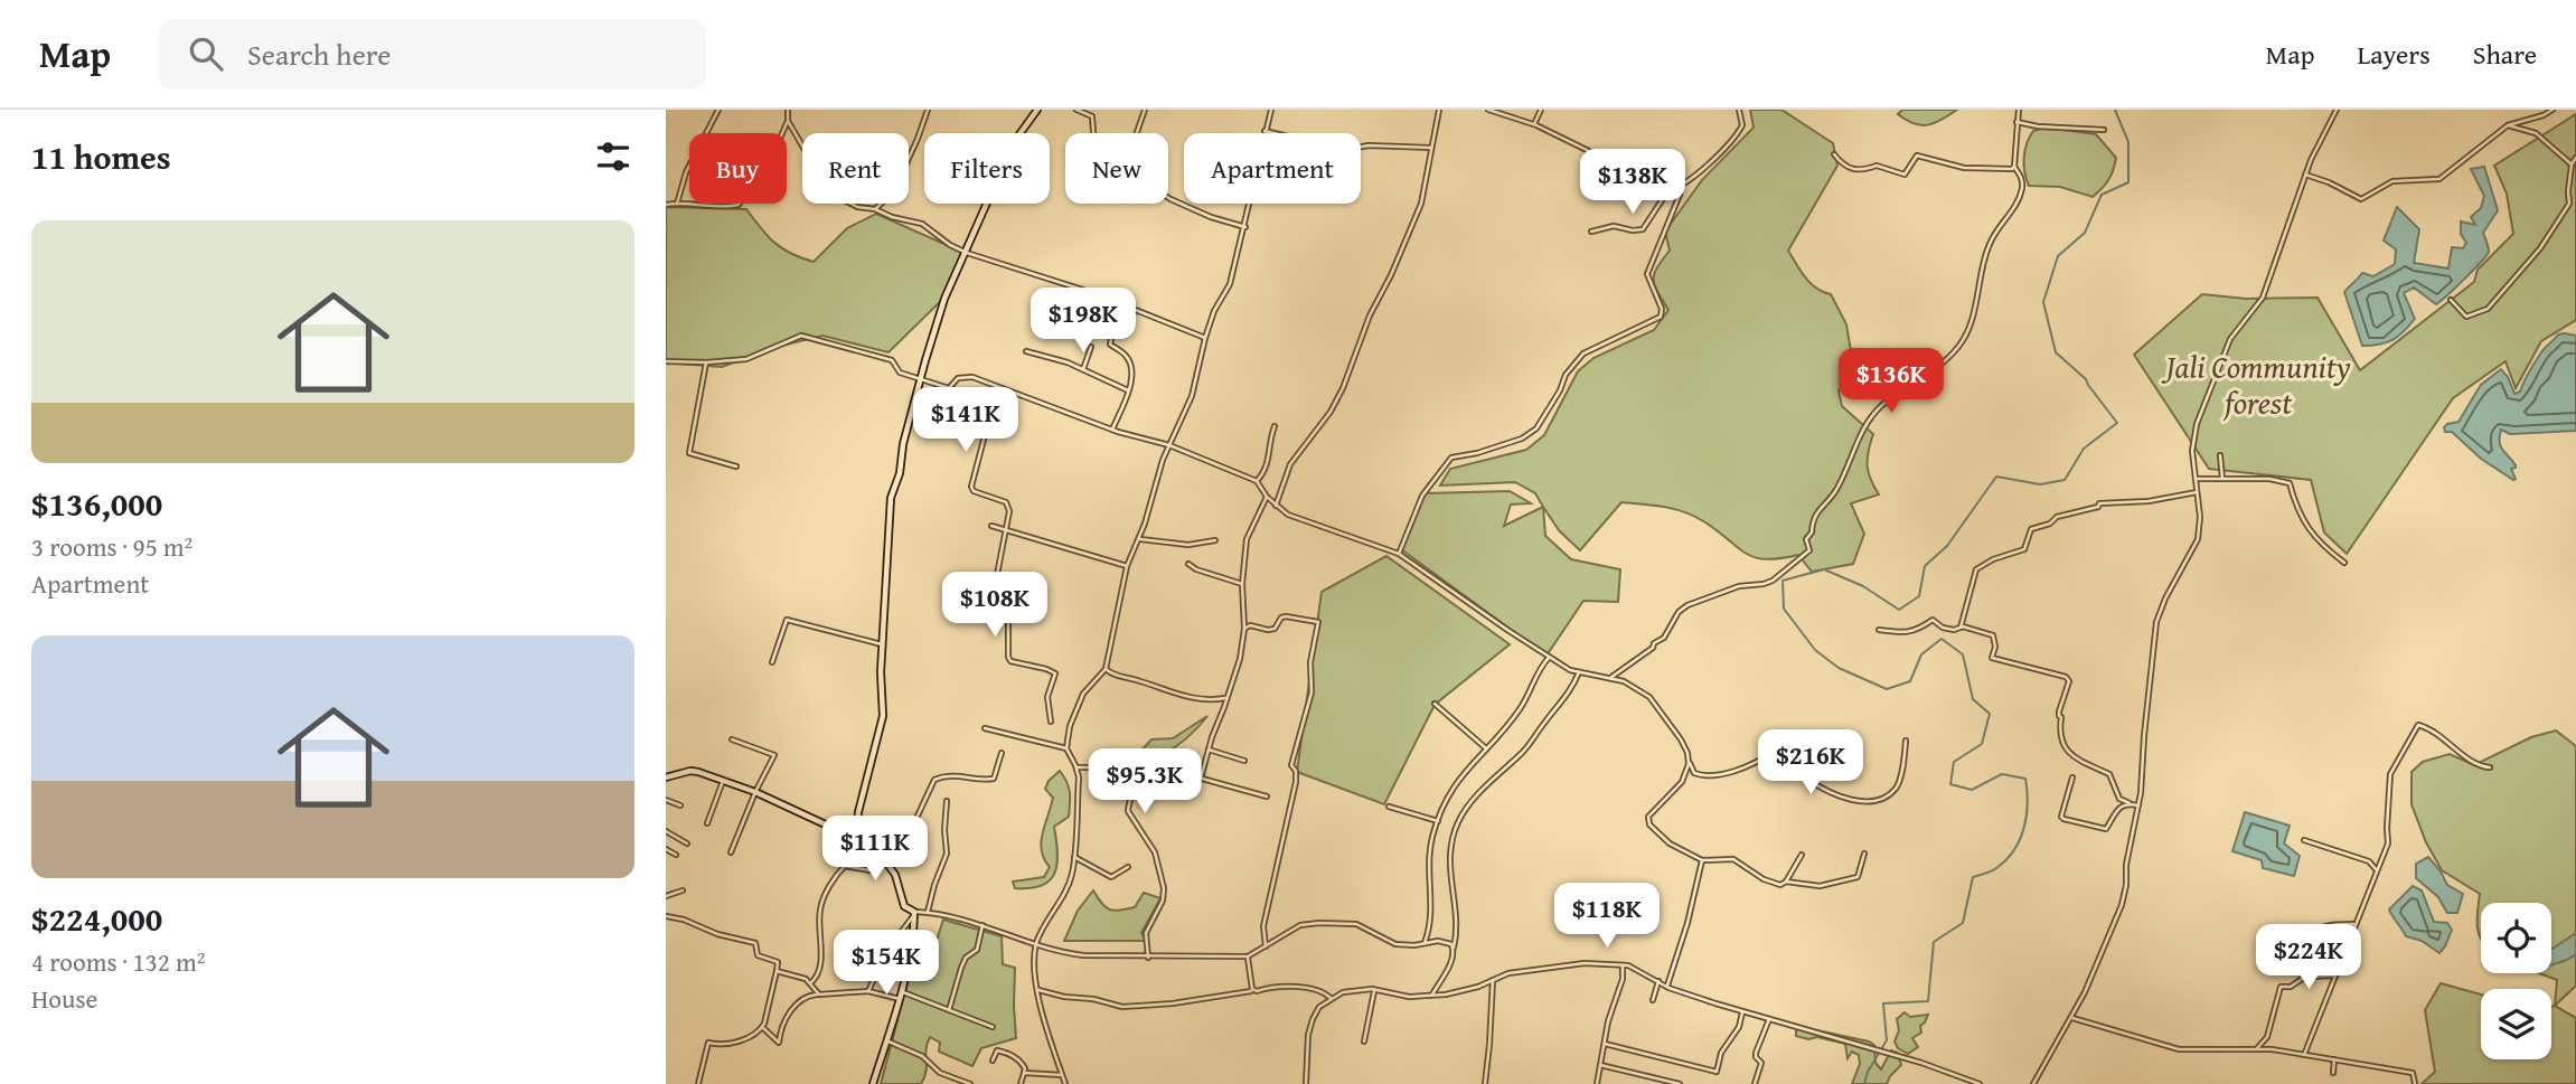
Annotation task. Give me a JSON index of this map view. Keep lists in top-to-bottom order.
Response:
{
  "parks": ["Jali Community forest"],
  "page": {
    "header": "Map",
    "search": "Search here",
    "nav": ["Map", "Layers", "Share"],
    "heading": "11 homes",
    "chip": [
      "Buy",
      "Rent",
      "Filters",
      "New",
      "Apartment"
    ],
    "price": [
      "$138K",
      "$198K",
      "$136K",
      "$141K",
      "$108K",
      "$216K",
      "$95.3K",
      "$111K",
      "$118K",
      "$224K",
      "$154K"
    ],
    "list": [
      {
        "name": "$136,000",
        "note": "3 rooms · 95 m² · Apartment"
      },
      {
        "name": "$224,000",
        "note": "4 rooms · 132 m² · House"
      }
    ]
  }
}
